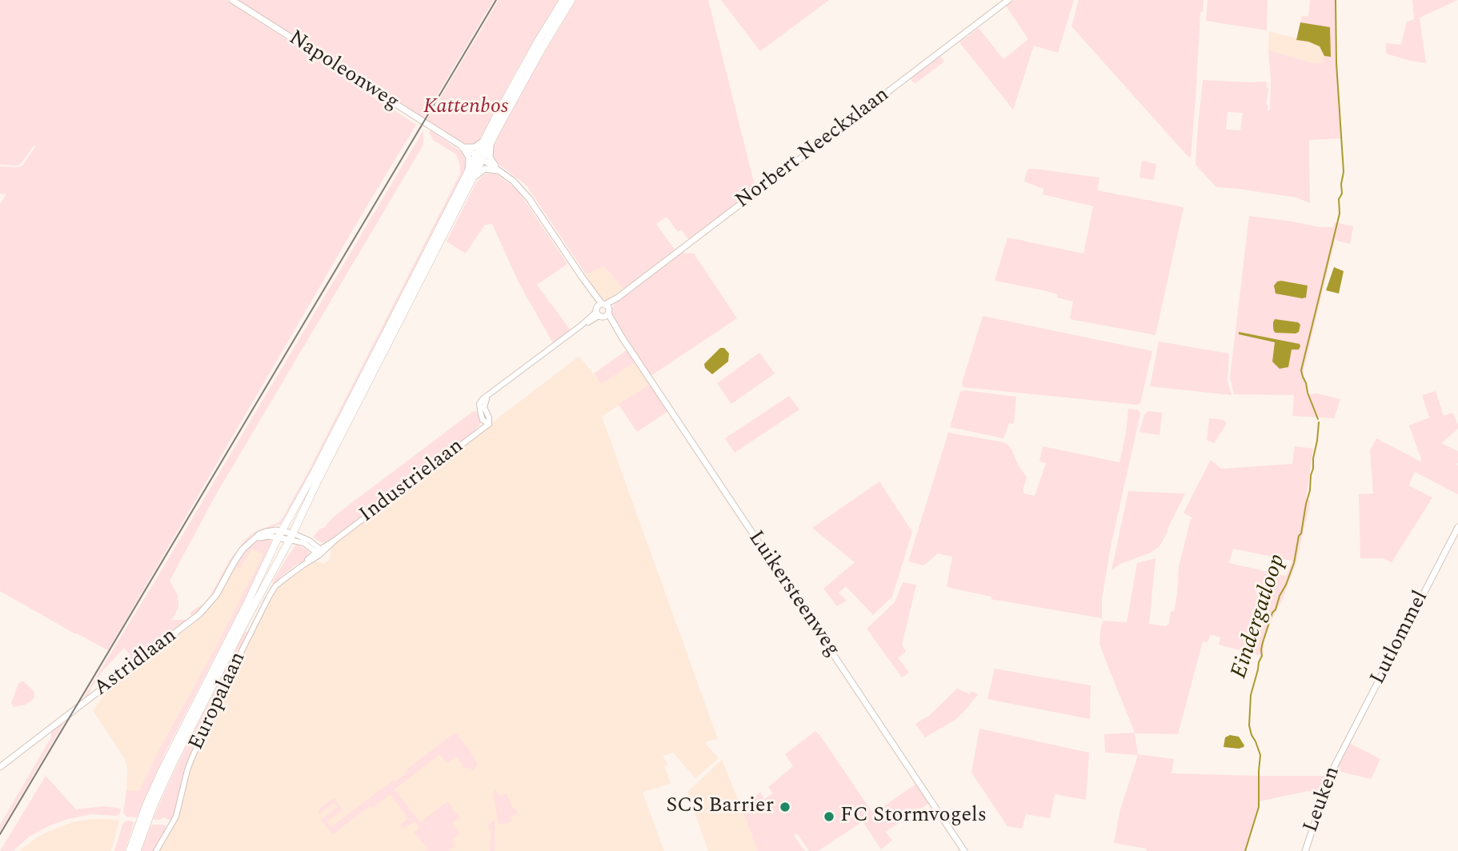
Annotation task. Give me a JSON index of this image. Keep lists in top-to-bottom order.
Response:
{
  "streets": {
    "main road": [
      "Napoleonweg",
      "Norbert Neeckxlaan",
      "Luikersteenweg",
      "Lutlommel",
      "Astridlaan",
      "Leuken"
    ],
    "street": ["Industrielaan", "Europalaan"]
  },
  "crossings": [
    ["Napoleonweg", "Luikersteenweg"],
    ["Norbert Neeckxlaan", "Industrielaan"],
    ["Norbert Neeckxlaan", "Luikersteenweg"],
    ["Industrielaan", "Astridlaan"],
    ["Industrielaan", "Europalaan"],
    ["Lutlommel", "Leuken"],
    ["Astridlaan", "Europalaan"]
  ],
  "water": ["Eindergatloop"],
  "parks": ["Kattenbos"],
  "places": ["SCS Barrier", "FC Stormvogels"]
}
